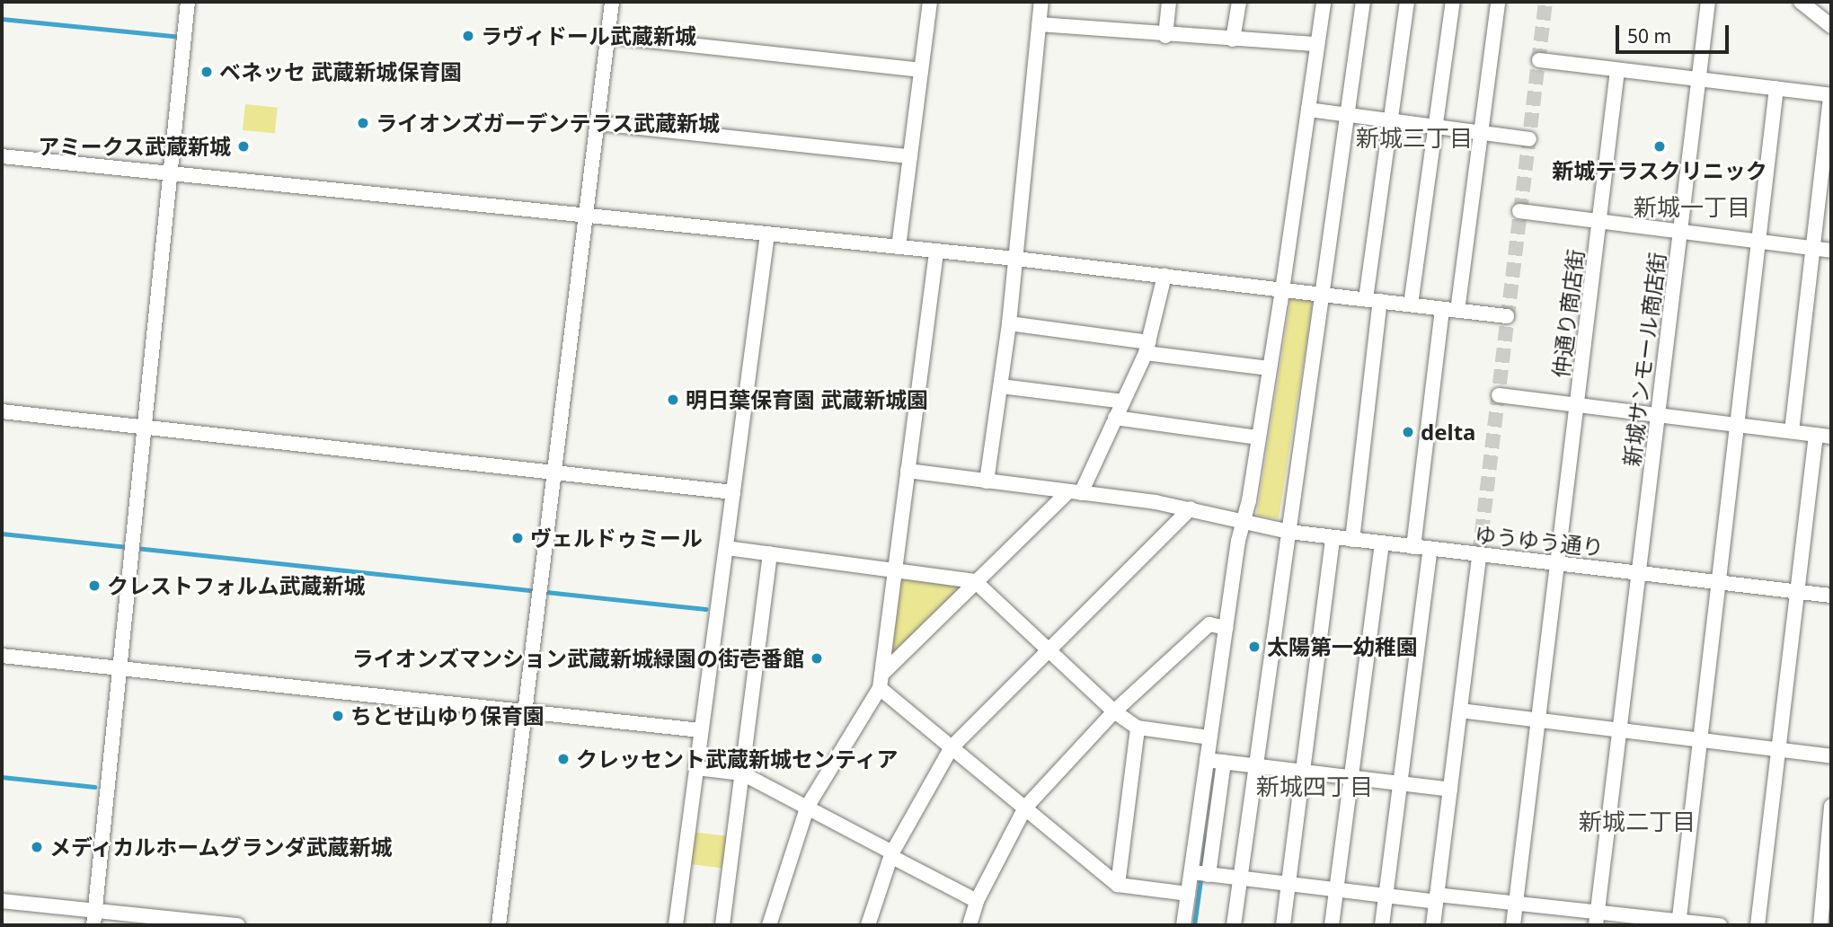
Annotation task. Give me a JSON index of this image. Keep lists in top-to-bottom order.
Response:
{
  "streets": {
    "street": ["仲通り商店街", "新城サンモール商店街", "ゆうゆう通り"]
  },
  "crossings": [
    ["仲通り商店街", "ゆうゆう通り"],
    ["新城サンモール商店街", "ゆうゆう通り"]
  ],
  "districts": [
    "新城三丁目",
    "新城一丁目",
    "新城四丁目",
    "新城二丁目"
  ],
  "places": [
    "ラヴィドール武蔵新城",
    "ベネッセ 武蔵新城保育園",
    "ライオンズガーデンテラス武蔵新城",
    "アミークス武蔵新城",
    "新城テラスクリニック",
    "明日葉保育園 武蔵新城園",
    "delta",
    "ヴェルドゥミール",
    "クレストフォルム武蔵新城",
    "太陽第一幼稚園",
    "ライオンズマンション武蔵新城緑園の街壱番館",
    "ちとせ山ゆり保育園",
    "クレッセント武蔵新城センティア",
    "メディカルホームグランダ武蔵新城"
  ],
  "scale_bar": "50 m"
}
